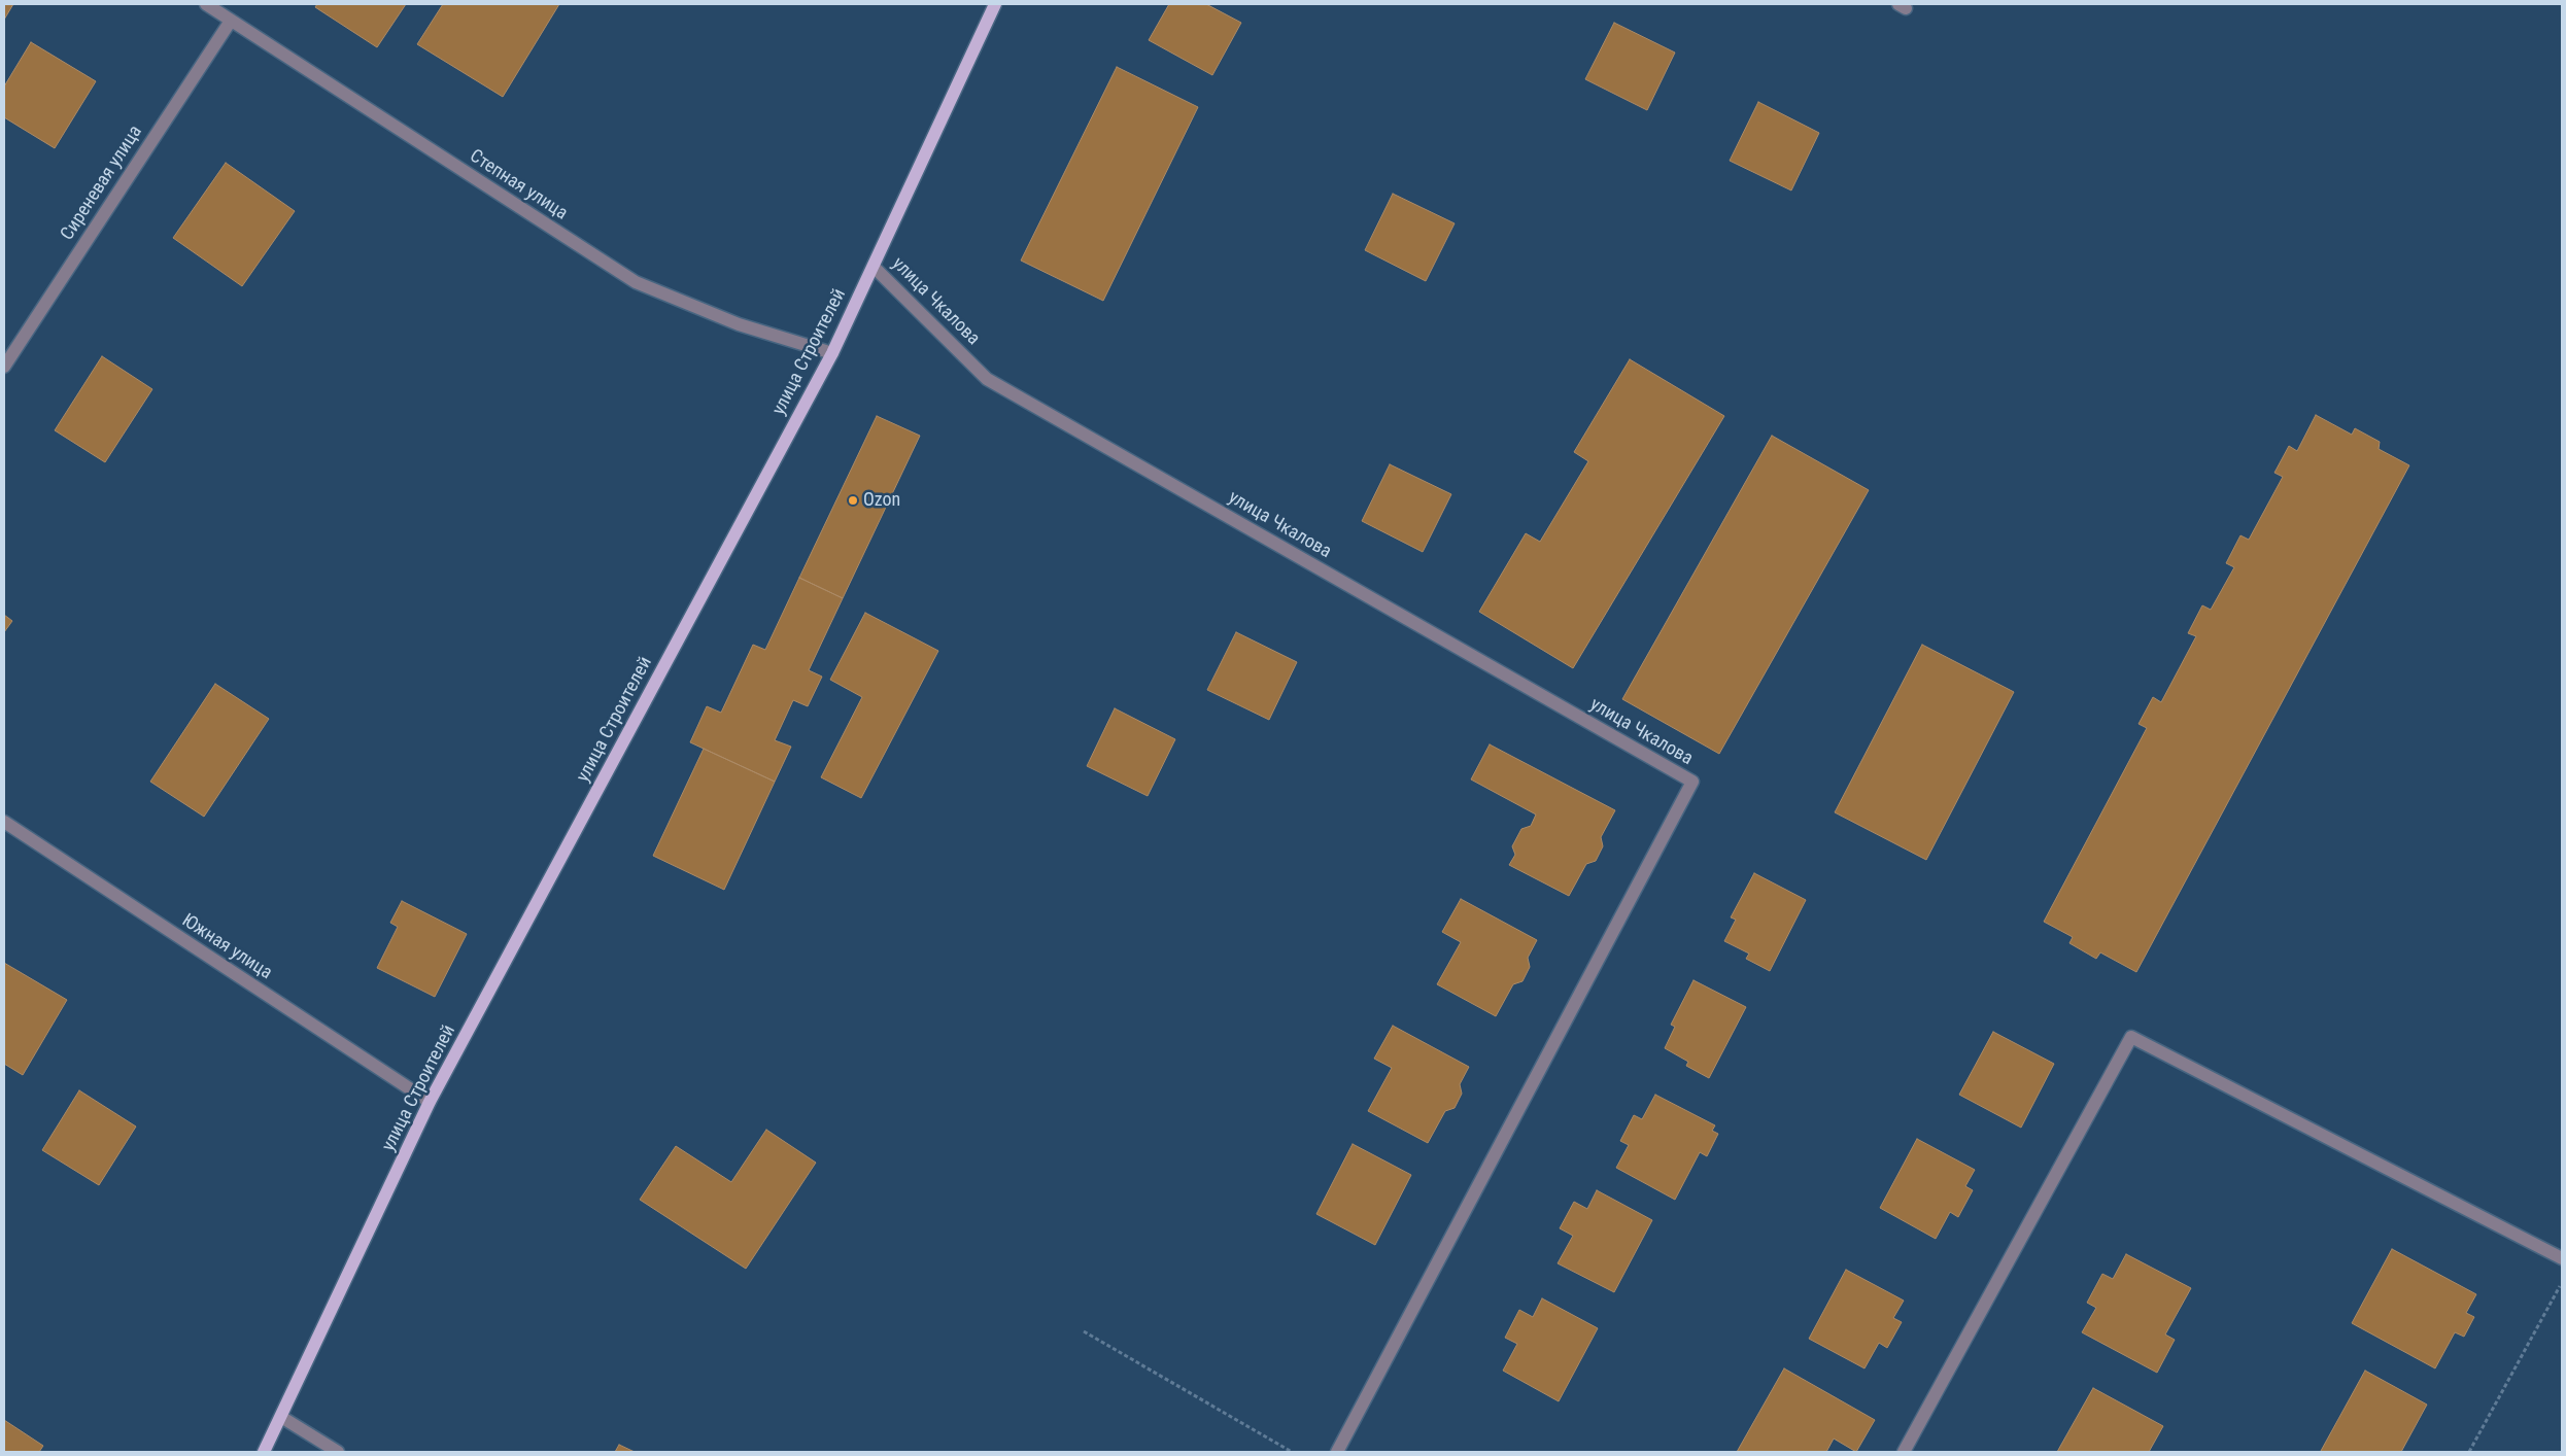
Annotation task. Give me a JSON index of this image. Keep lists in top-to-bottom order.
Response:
{
  "streets": {
    "main road": ["улица Строителей"],
    "street": [
      "Сиреневая улица",
      "Степная улица",
      "улица Чкалова",
      "Южная улица"
    ]
  },
  "crossings": [
    ["Сиреневая улица", "Степная улица"],
    ["Степная улица", "улица Строителей"],
    ["улица Чкалова", "улица Строителей"],
    ["улица Строителей", "Южная улица"]
  ],
  "places": ["Ozon"]
}
